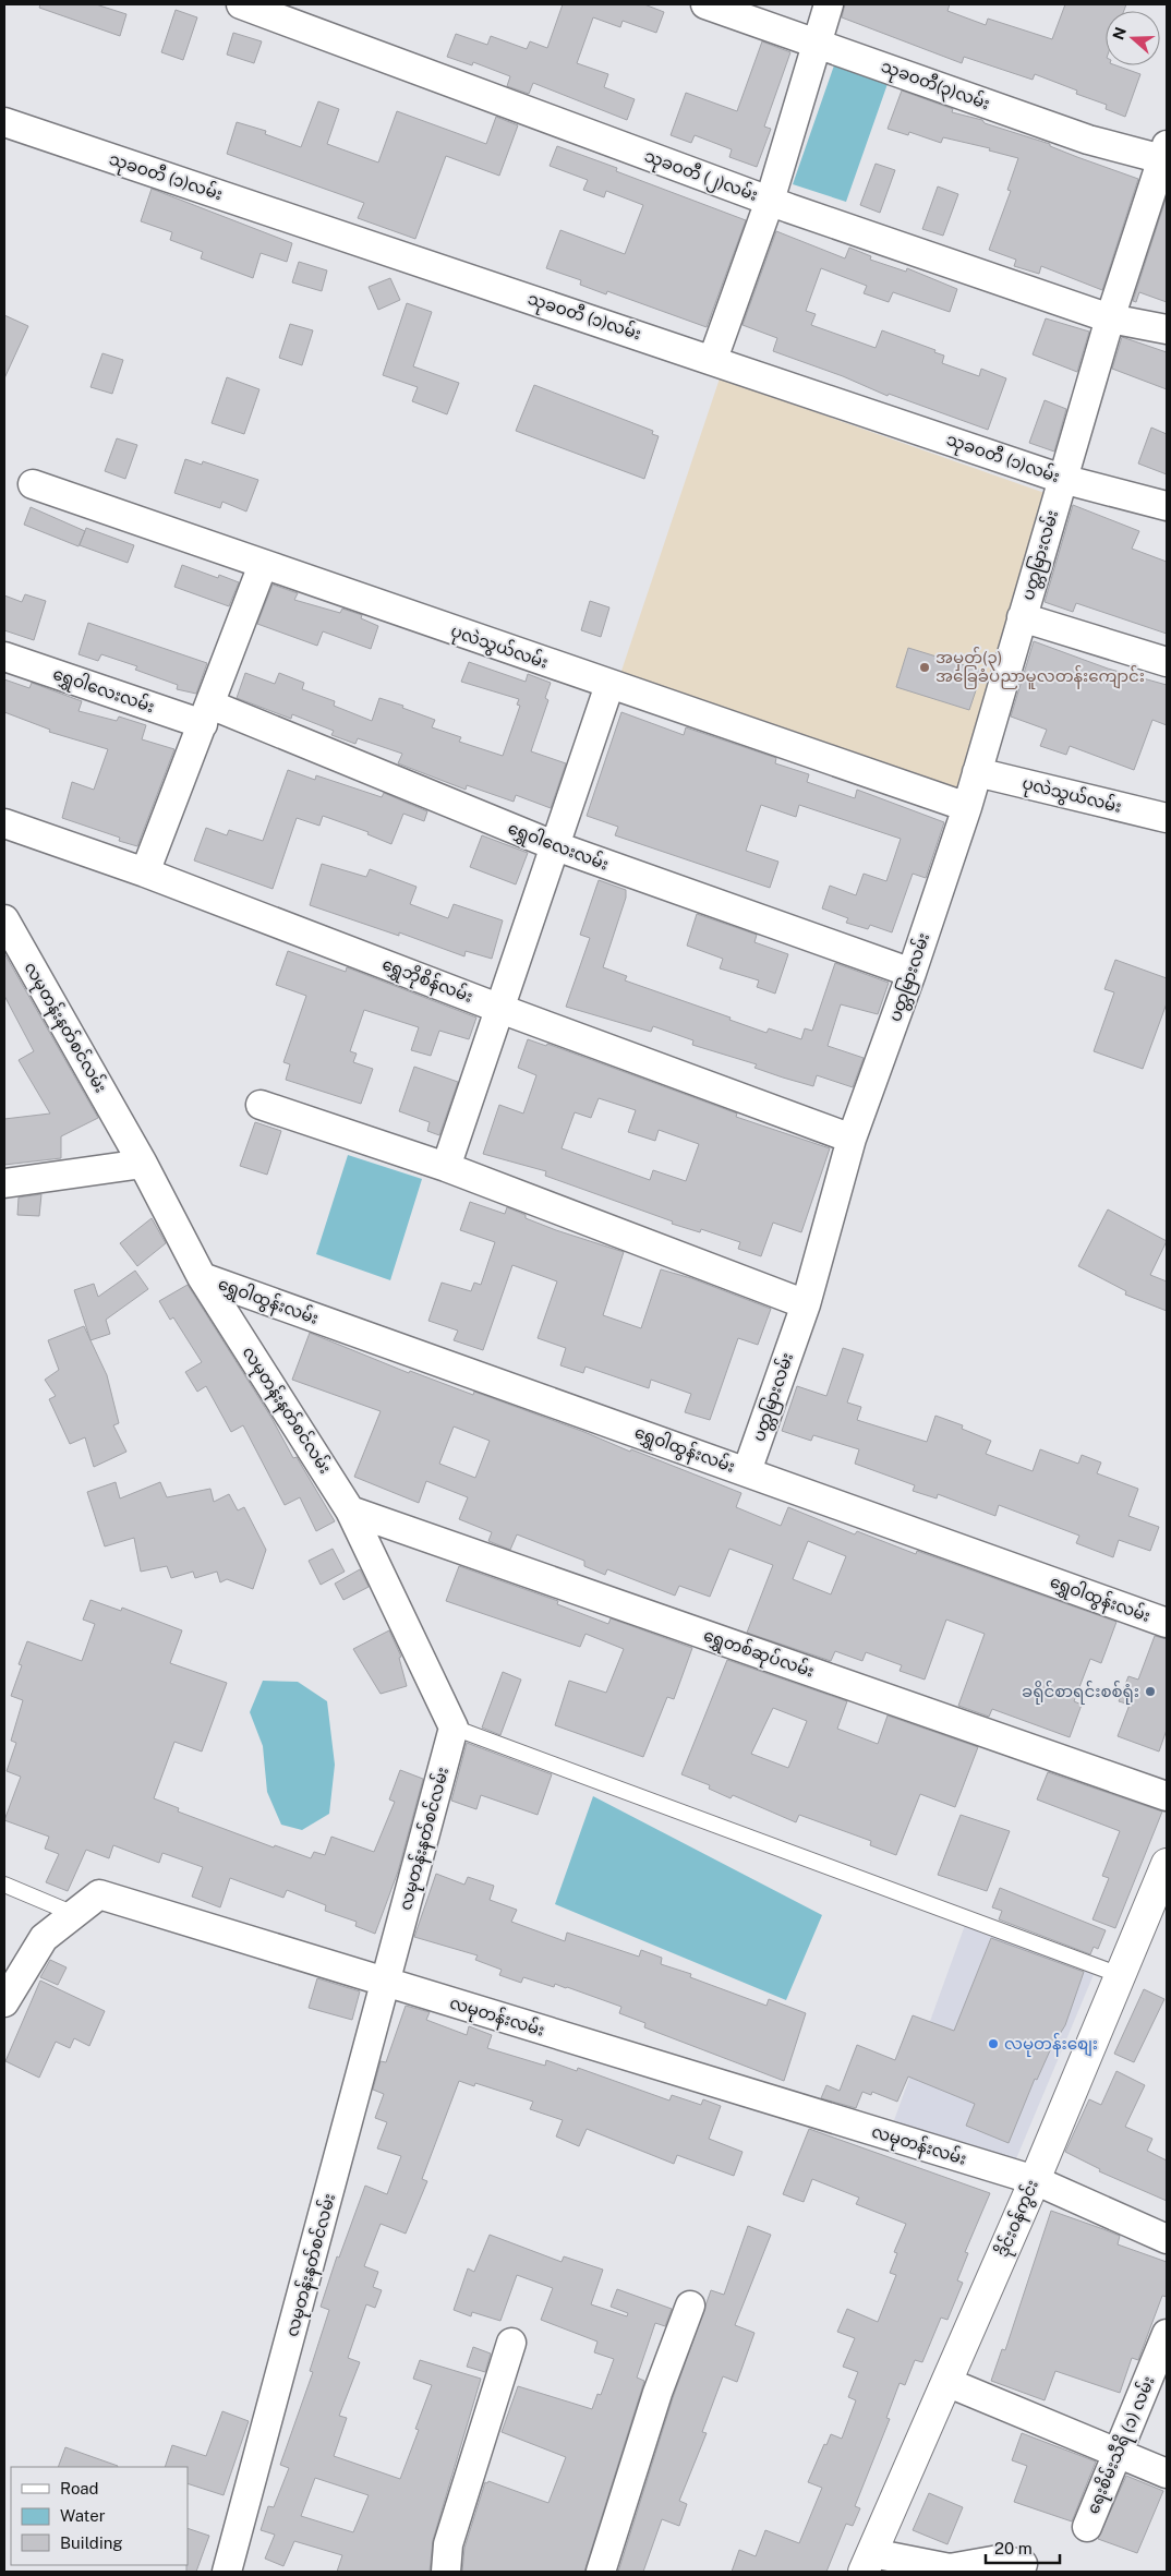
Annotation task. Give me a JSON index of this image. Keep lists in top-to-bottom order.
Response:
{
  "streets": {
    "street": [
      "သုခဝတီ(၃)လမ်း",
      "သုခဝတီ (၂)လမ်း",
      "သုခဝတီ (၁)လမ်း",
      "ပတ္တမြားလမ်း",
      "ပုလဲသွယ်လမ်း",
      "ရွှေဝါလေးလမ်း",
      "ရွှေဘိုစိန်လမ်း",
      "လမုတန်းနတ်စင်လမ်း",
      "ရွှေဝါထွန်းလမ်း",
      "ရွှေတစ်ဆုပ်လမ်း",
      "လမုတန်းလမ်း",
      "ဒိုင်းဝန်ကွင်း",
      "ရေးစိမ်းသီရိ (၁) လမ်း"
    ]
  },
  "crossings": [
    ["သုခဝတီ(၃)လမ်း", "ပတ္တမြားလမ်း"],
    ["သုခဝတီ (၂)လမ်း", "ပတ္တမြားလမ်း"],
    ["သုခဝတီ (၁)လမ်း", "ပတ္တမြားလမ်း"],
    ["ပတ္တမြားလမ်း", "ပုလဲသွယ်လမ်း"],
    ["ပတ္တမြားလမ်း", "ရွှေဝါလေးလမ်း"],
    ["ပတ္တမြားလမ်း", "ရွှေဘိုစိန်လမ်း"],
    ["ပတ္တမြားလမ်း", "ရွှေဝါထွန်းလမ်း"],
    ["လမုတန်းနတ်စင်လမ်း", "ရွှေဝါထွန်းလမ်း"],
    ["လမုတန်းနတ်စင်လမ်း", "ရွှေတစ်ဆုပ်လမ်း"],
    ["လမုတန်းနတ်စင်လမ်း", "လမုတန်းလမ်း"],
    ["လမုတန်းလမ်း", "ဒိုင်းဝန်ကွင်း"]
  ],
  "places": ["အမှတ်(၃) အခြေခံပညာမူလတန်းကျောင်း", "ခရိုင်စာရင်းစစ်ရုံး", "လမုတန်းစျေး"],
  "legend": ["Road", "Water", "Building"],
  "scale_bar": "20 m",
  "north": "left"
}
